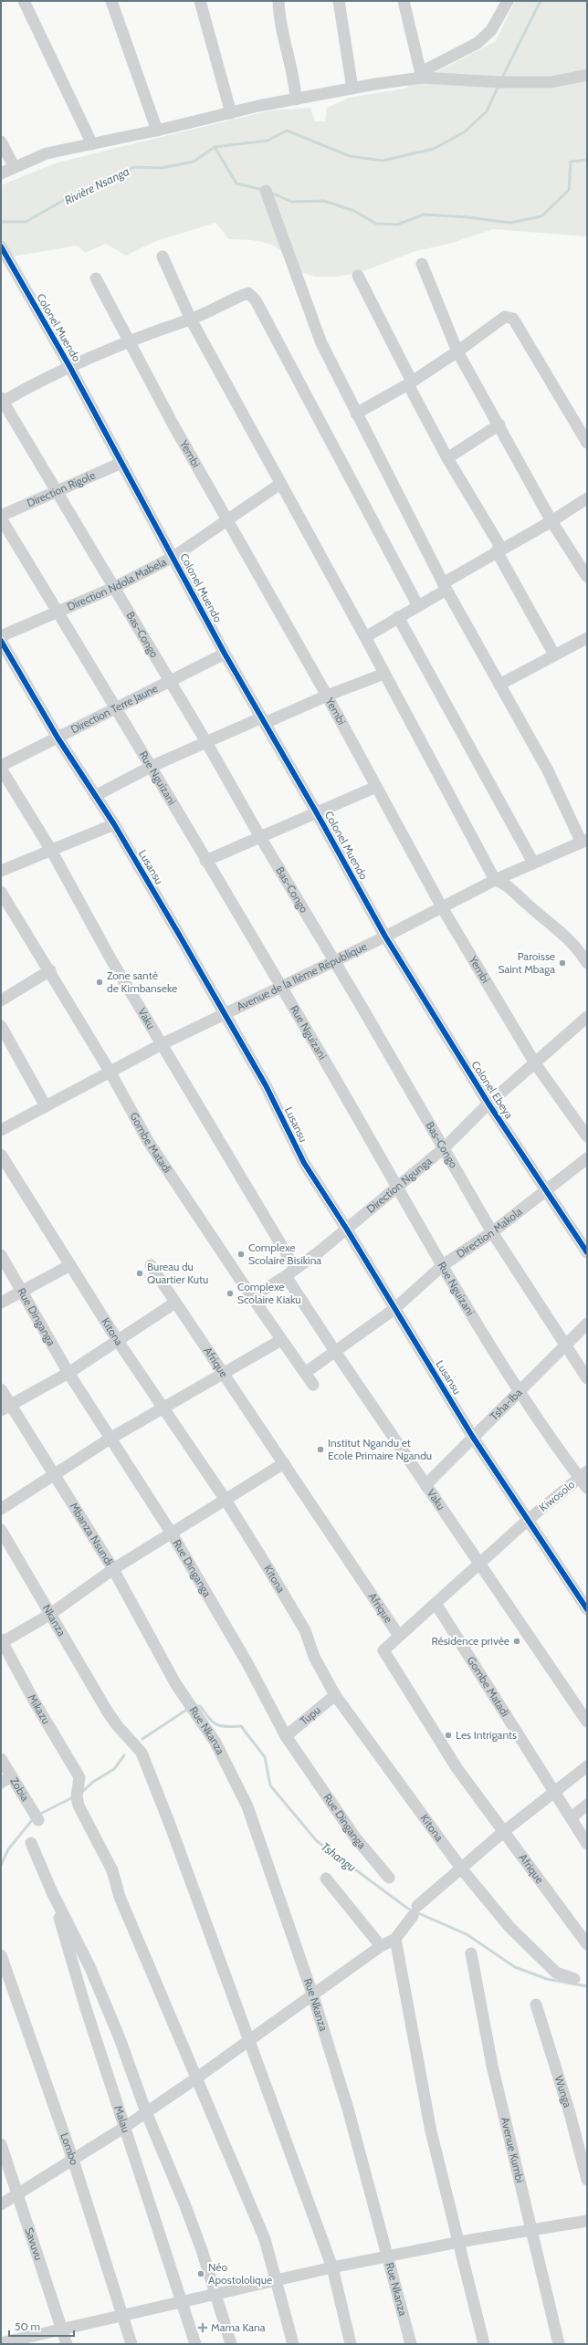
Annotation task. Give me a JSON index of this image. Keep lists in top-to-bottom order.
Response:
{
  "streets": {
    "street": [
      "Colonel Muendo",
      "Yembi",
      "Direction Rigole",
      "Direction Ndola Mabela",
      "Bas-Congo",
      "Direction Terre Jaune",
      "Rue Nguizani",
      "Lusansu",
      "Avenue de la IIème République",
      "Vaku",
      "Colonel Ebeya",
      "Gombe Matadi",
      "Direction Ngunga",
      "Direction Makola",
      "Rue Dinganga",
      "Kitona",
      "Afrique",
      "Tsha-Iba",
      "Kiwosolo",
      "Mbanza Nsundi",
      "Nkanza",
      "Mikazu",
      "Tupu",
      "Rue Nkanza",
      "Zobia",
      "Wunga",
      "Malau",
      "Lombo",
      "Avenue Kumbi",
      "Savuvu"
    ]
  },
  "crossings": [
    ["Colonel Muendo", "Direction Rigole"],
    ["Colonel Muendo", "Direction Ndola Mabela"],
    ["Colonel Muendo", "Direction Terre Jaune"],
    ["Colonel Muendo", "Avenue de la IIème République"],
    ["Colonel Muendo", "Colonel Ebeya"],
    ["Yembi", "Direction Ndola Mabela"],
    ["Yembi", "Avenue de la IIème République"],
    ["Yembi", "Direction Ngunga"],
    ["Direction Rigole", "Bas-Congo"],
    ["Direction Rigole", "Rue Nguizani"],
    ["Direction Ndola Mabela", "Bas-Congo"],
    ["Direction Ndola Mabela", "Rue Nguizani"],
    ["Bas-Congo", "Direction Terre Jaune"],
    ["Bas-Congo", "Avenue de la IIème République"],
    ["Bas-Congo", "Direction Ngunga"],
    ["Bas-Congo", "Direction Makola"],
    ["Bas-Congo", "Tsha-Iba"],
    ["Direction Terre Jaune", "Rue Nguizani"],
    ["Direction Terre Jaune", "Lusansu"],
    ["Direction Terre Jaune", "Vaku"],
    ["Rue Nguizani", "Avenue de la IIème République"],
    ["Rue Nguizani", "Direction Ngunga"],
    ["Rue Nguizani", "Direction Makola"],
    ["Rue Nguizani", "Tsha-Iba"],
    ["Rue Nguizani", "Kiwosolo"],
    ["Lusansu", "Avenue de la IIème République"],
    ["Lusansu", "Direction Ngunga"],
    ["Lusansu", "Direction Makola"],
    ["Lusansu", "Tsha-Iba"],
    ["Lusansu", "Kiwosolo"],
    ["Avenue de la IIème République", "Vaku"],
    ["Avenue de la IIème République", "Colonel Ebeya"],
    ["Avenue de la IIème République", "Gombe Matadi"],
    ["Vaku", "Direction Ngunga"],
    ["Vaku", "Direction Makola"],
    ["Vaku", "Tsha-Iba"],
    ["Vaku", "Kiwosolo"],
    ["Colonel Ebeya", "Direction Ngunga"],
    ["Colonel Ebeya", "Direction Makola"],
    ["Gombe Matadi", "Direction Ngunga"],
    ["Gombe Matadi", "Direction Makola"],
    ["Gombe Matadi", "Kiwosolo"],
    ["Rue Dinganga", "Tupu"],
    ["Kitona", "Tupu"],
    ["Afrique", "Kiwosolo"],
    ["Mbanza Nsundi", "Rue Nkanza"]
  ],
  "water": ["Rivière Nsanga", "Tshangu"],
  "places": {
    "other": [
      "Paroisse Saint Mbaga",
      "Zone santé de Kimbanseke",
      "Complexe Scolaire Bisikina",
      "Bureau du Quartier Kutu",
      "Complexe Scolaire Kiaku",
      "Institut Ngandu et Ecole Primaire Ngandu",
      "Résidence privée",
      "Les Intrigants",
      "Néo Apostololique"
    ],
    "health": ["Mama Kana"]
  },
  "scale_bar": "50 m"
}
